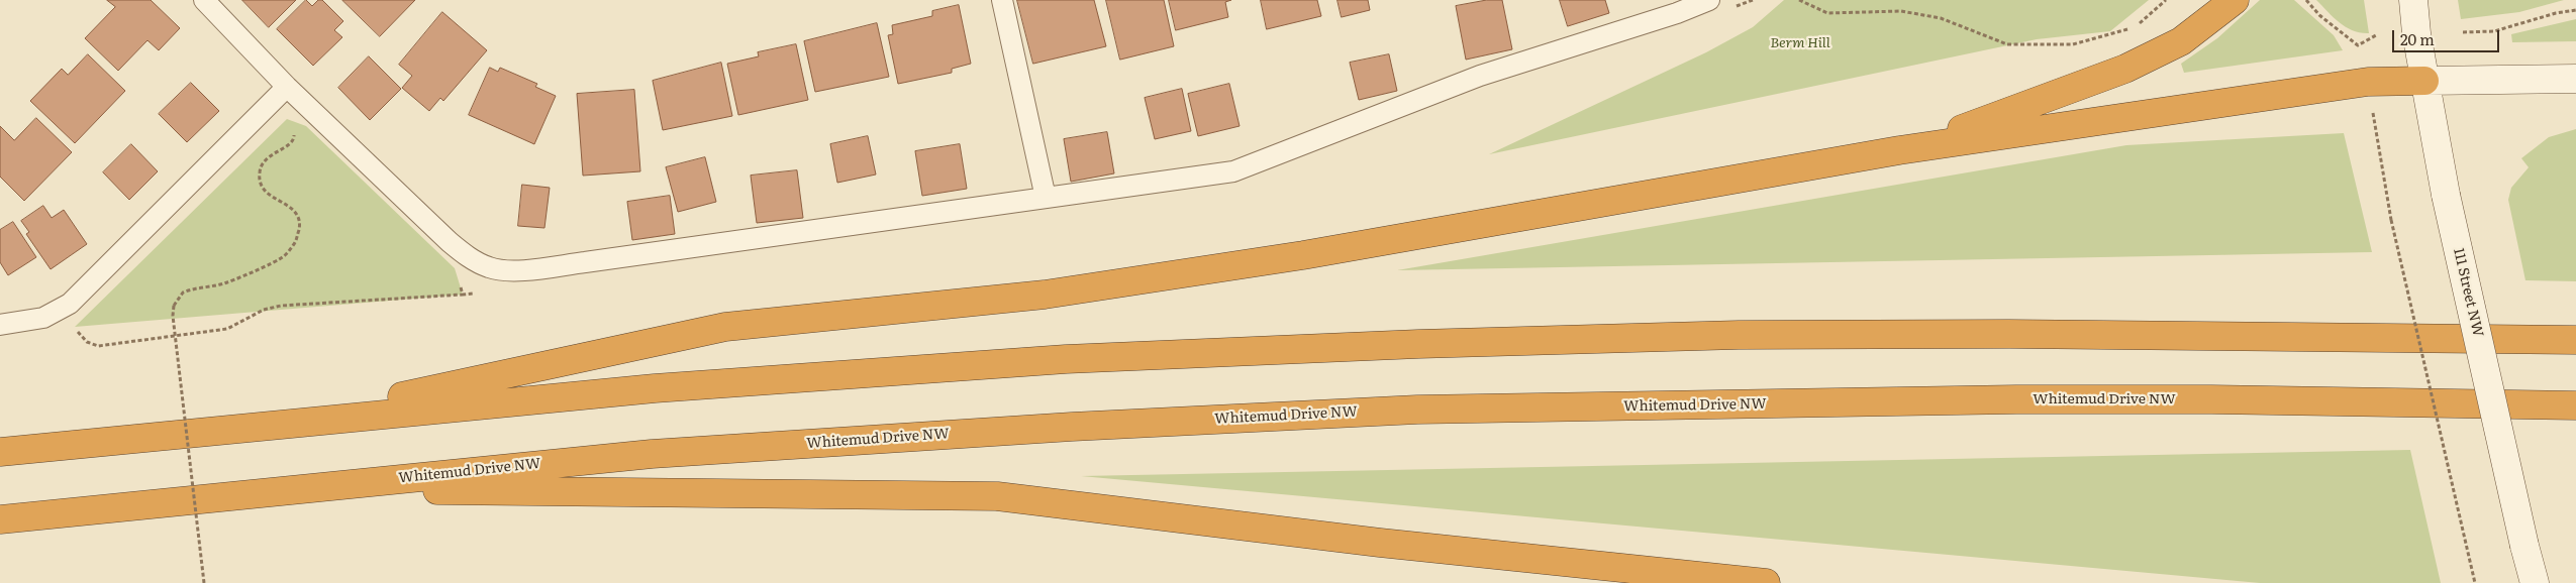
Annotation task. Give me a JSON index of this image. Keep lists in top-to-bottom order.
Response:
{
  "streets": {
    "highway": ["Whitemud Drive NW"],
    "main road": ["111 Street NW"]
  },
  "parks": ["Berm Hill"],
  "scale_bar": "20 m"
}
